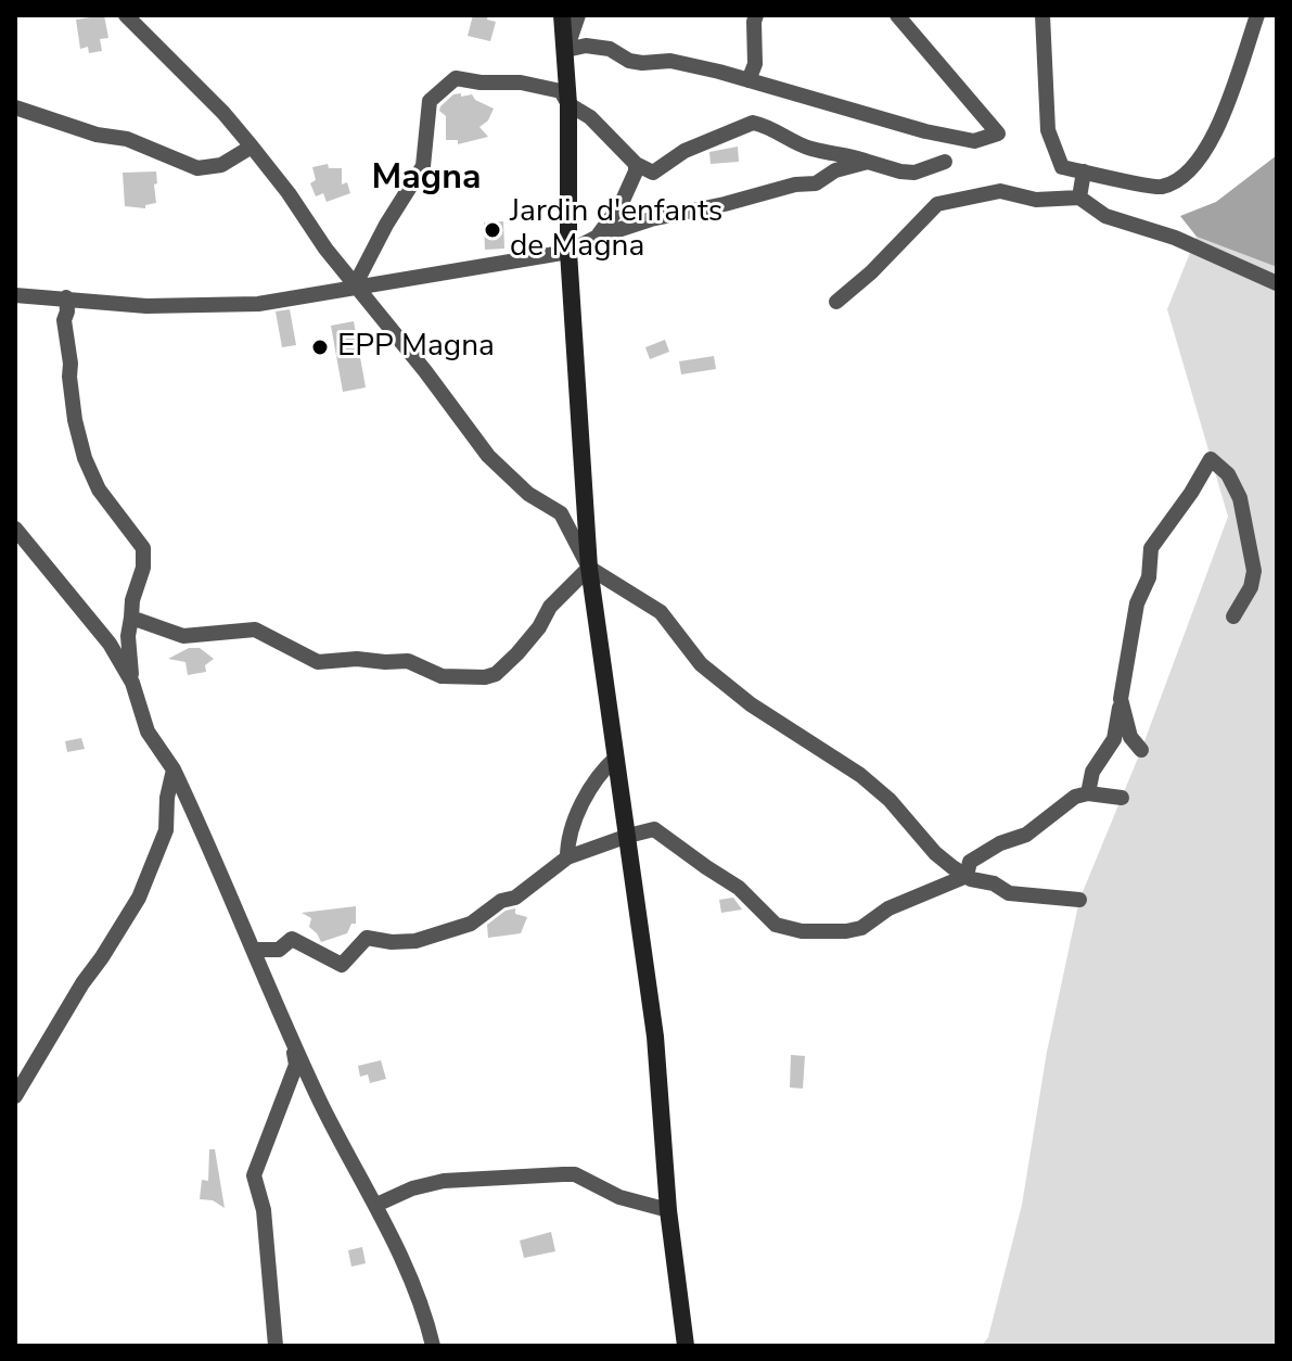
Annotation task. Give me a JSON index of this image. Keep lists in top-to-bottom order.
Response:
{
  "districts": ["Magna"],
  "places": ["Jardin d'enfants de Magna", "EPP Magna"]
}
